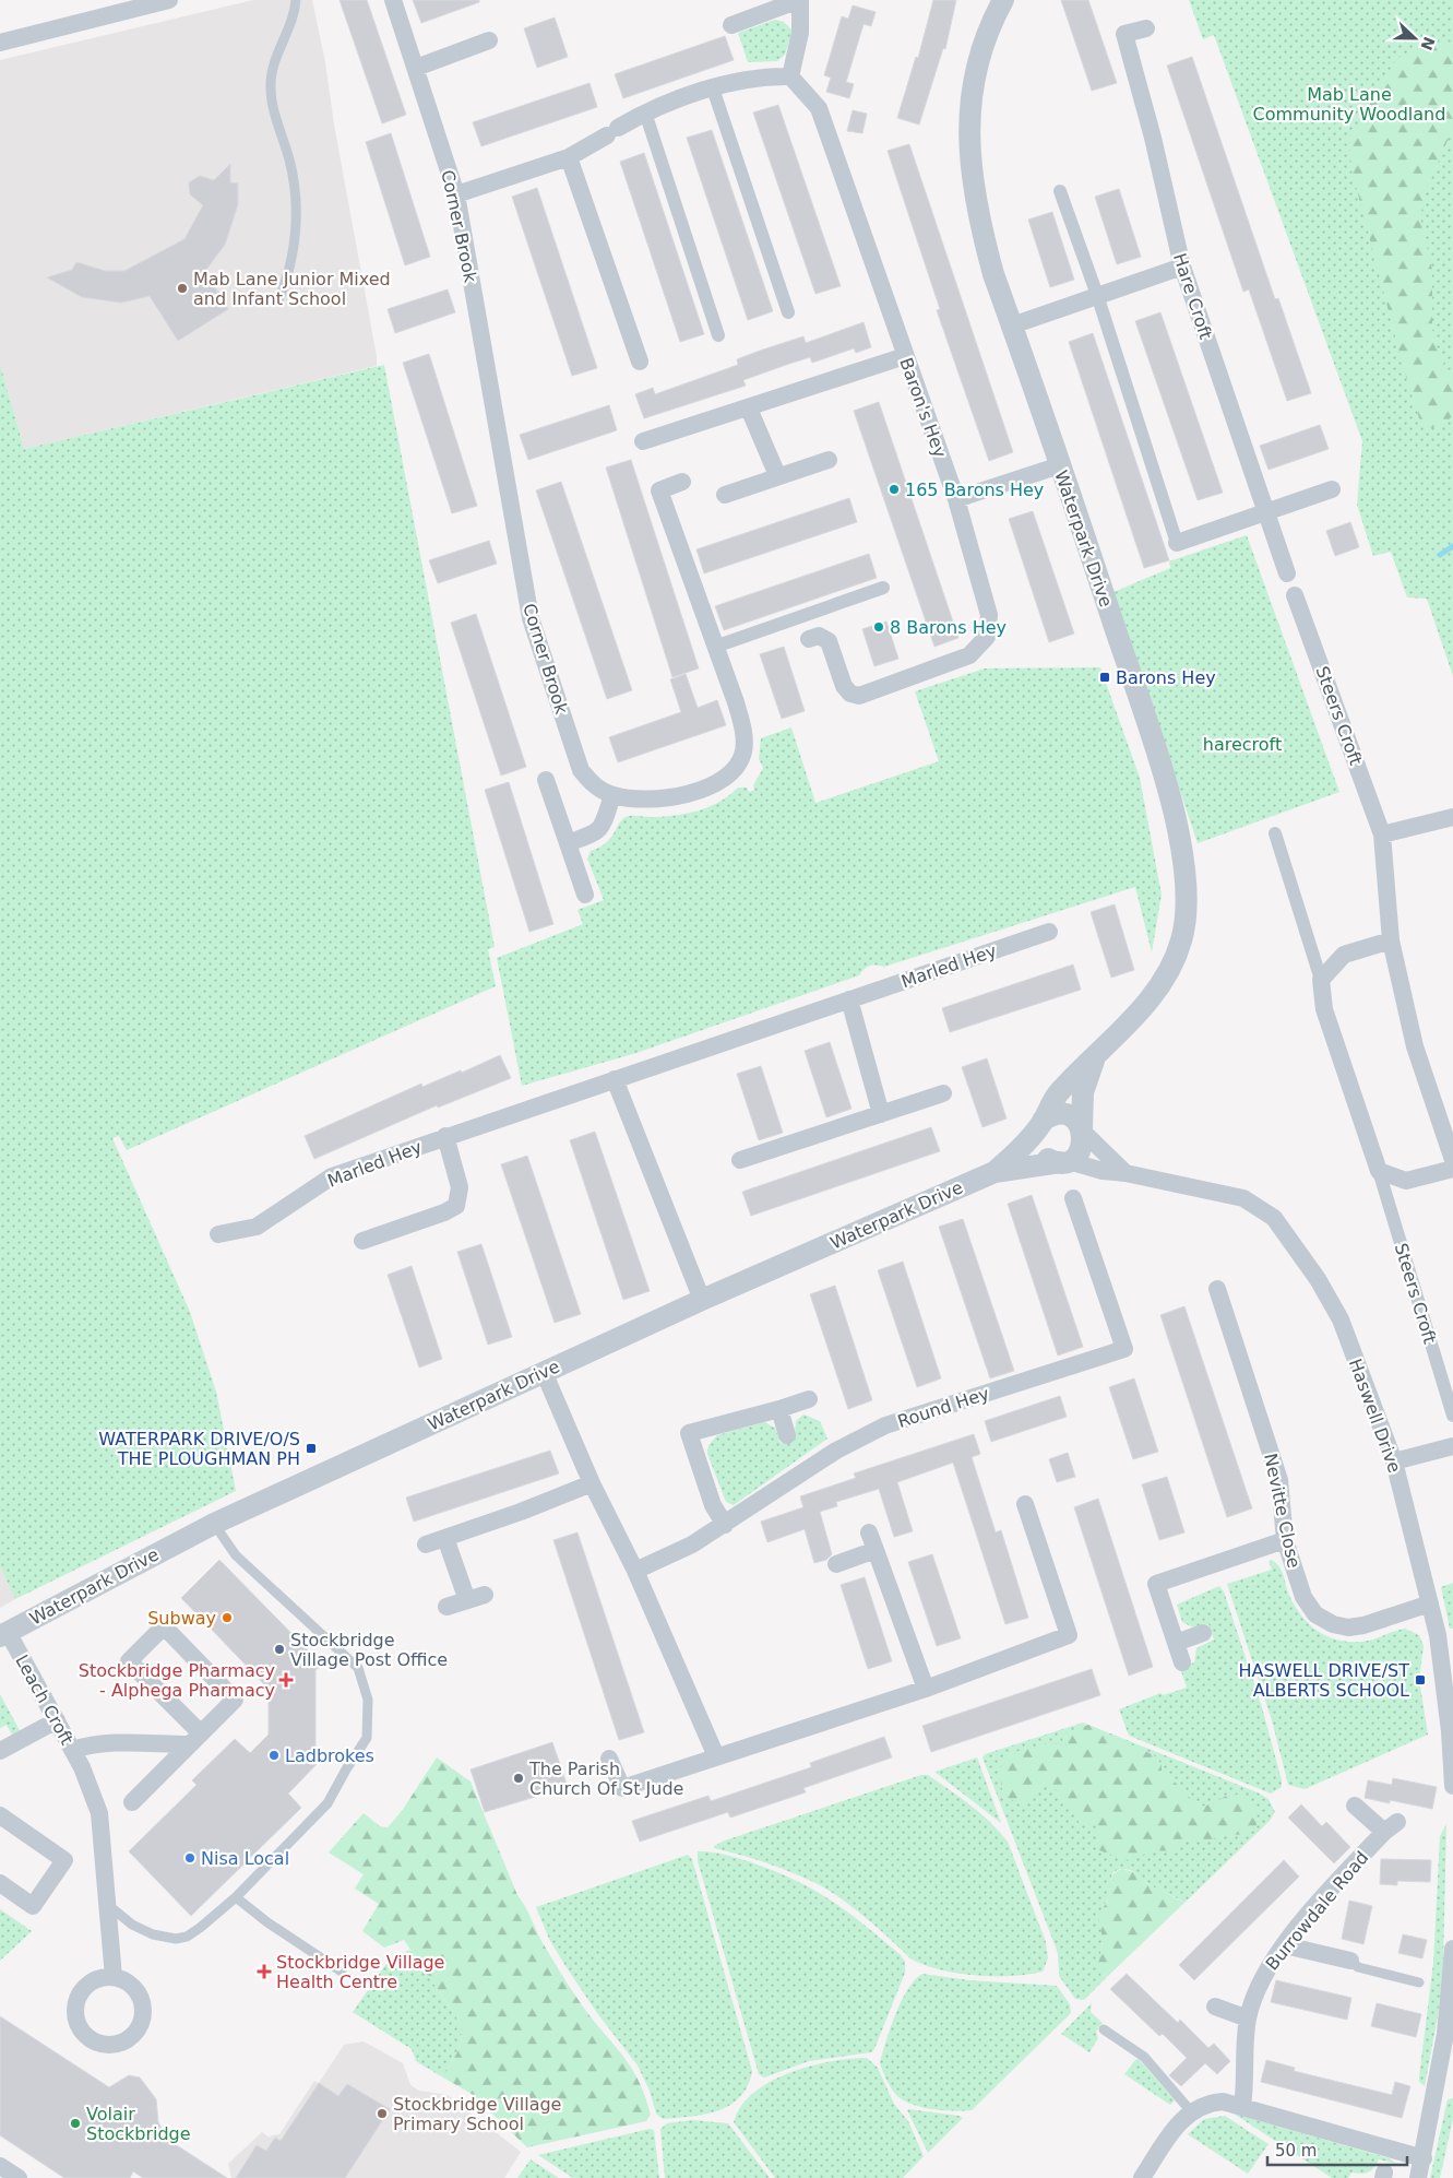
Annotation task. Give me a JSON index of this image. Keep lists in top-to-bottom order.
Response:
{
  "streets": {
    "street": [
      "Corner Brook",
      "Hare Croft",
      "Baron's Hey",
      "Waterpark Drive",
      "Steers Croft",
      "Marled Hey",
      "Round Hey",
      "Haswell Drive",
      "Nevitte Close",
      "Leach Croft",
      "Burrowdale Road"
    ]
  },
  "crossings": [
    ["Waterpark Drive", "Haswell Drive"],
    ["Waterpark Drive", "Leach Croft"],
    ["Haswell Drive", "Nevitte Close"]
  ],
  "parks": ["Mab Lane Community Woodland", "harecroft"],
  "places": {
    "other": [
      "Mab Lane Junior Mixed and Infant School",
      "165 Barons Hey",
      "8 Barons Hey",
      "Subway",
      "Stockbridge Village Post Office",
      "Ladbrokes",
      "The Parish Church Of St Jude",
      "Nisa Local",
      "Stockbridge Village Primary School",
      "Volair Stockbridge"
    ],
    "transit": ["Barons Hey", "WATERPARK DRIVE/O/S THE PLOUGHMAN PH", "HASWELL DRIVE/ST ALBERTS SCHOOL"],
    "health": ["Stockbridge Pharmacy - Alphega Pharmacy", "Stockbridge Village Health Centre"]
  },
  "scale_bar": "50 m",
  "north": "right"
}
